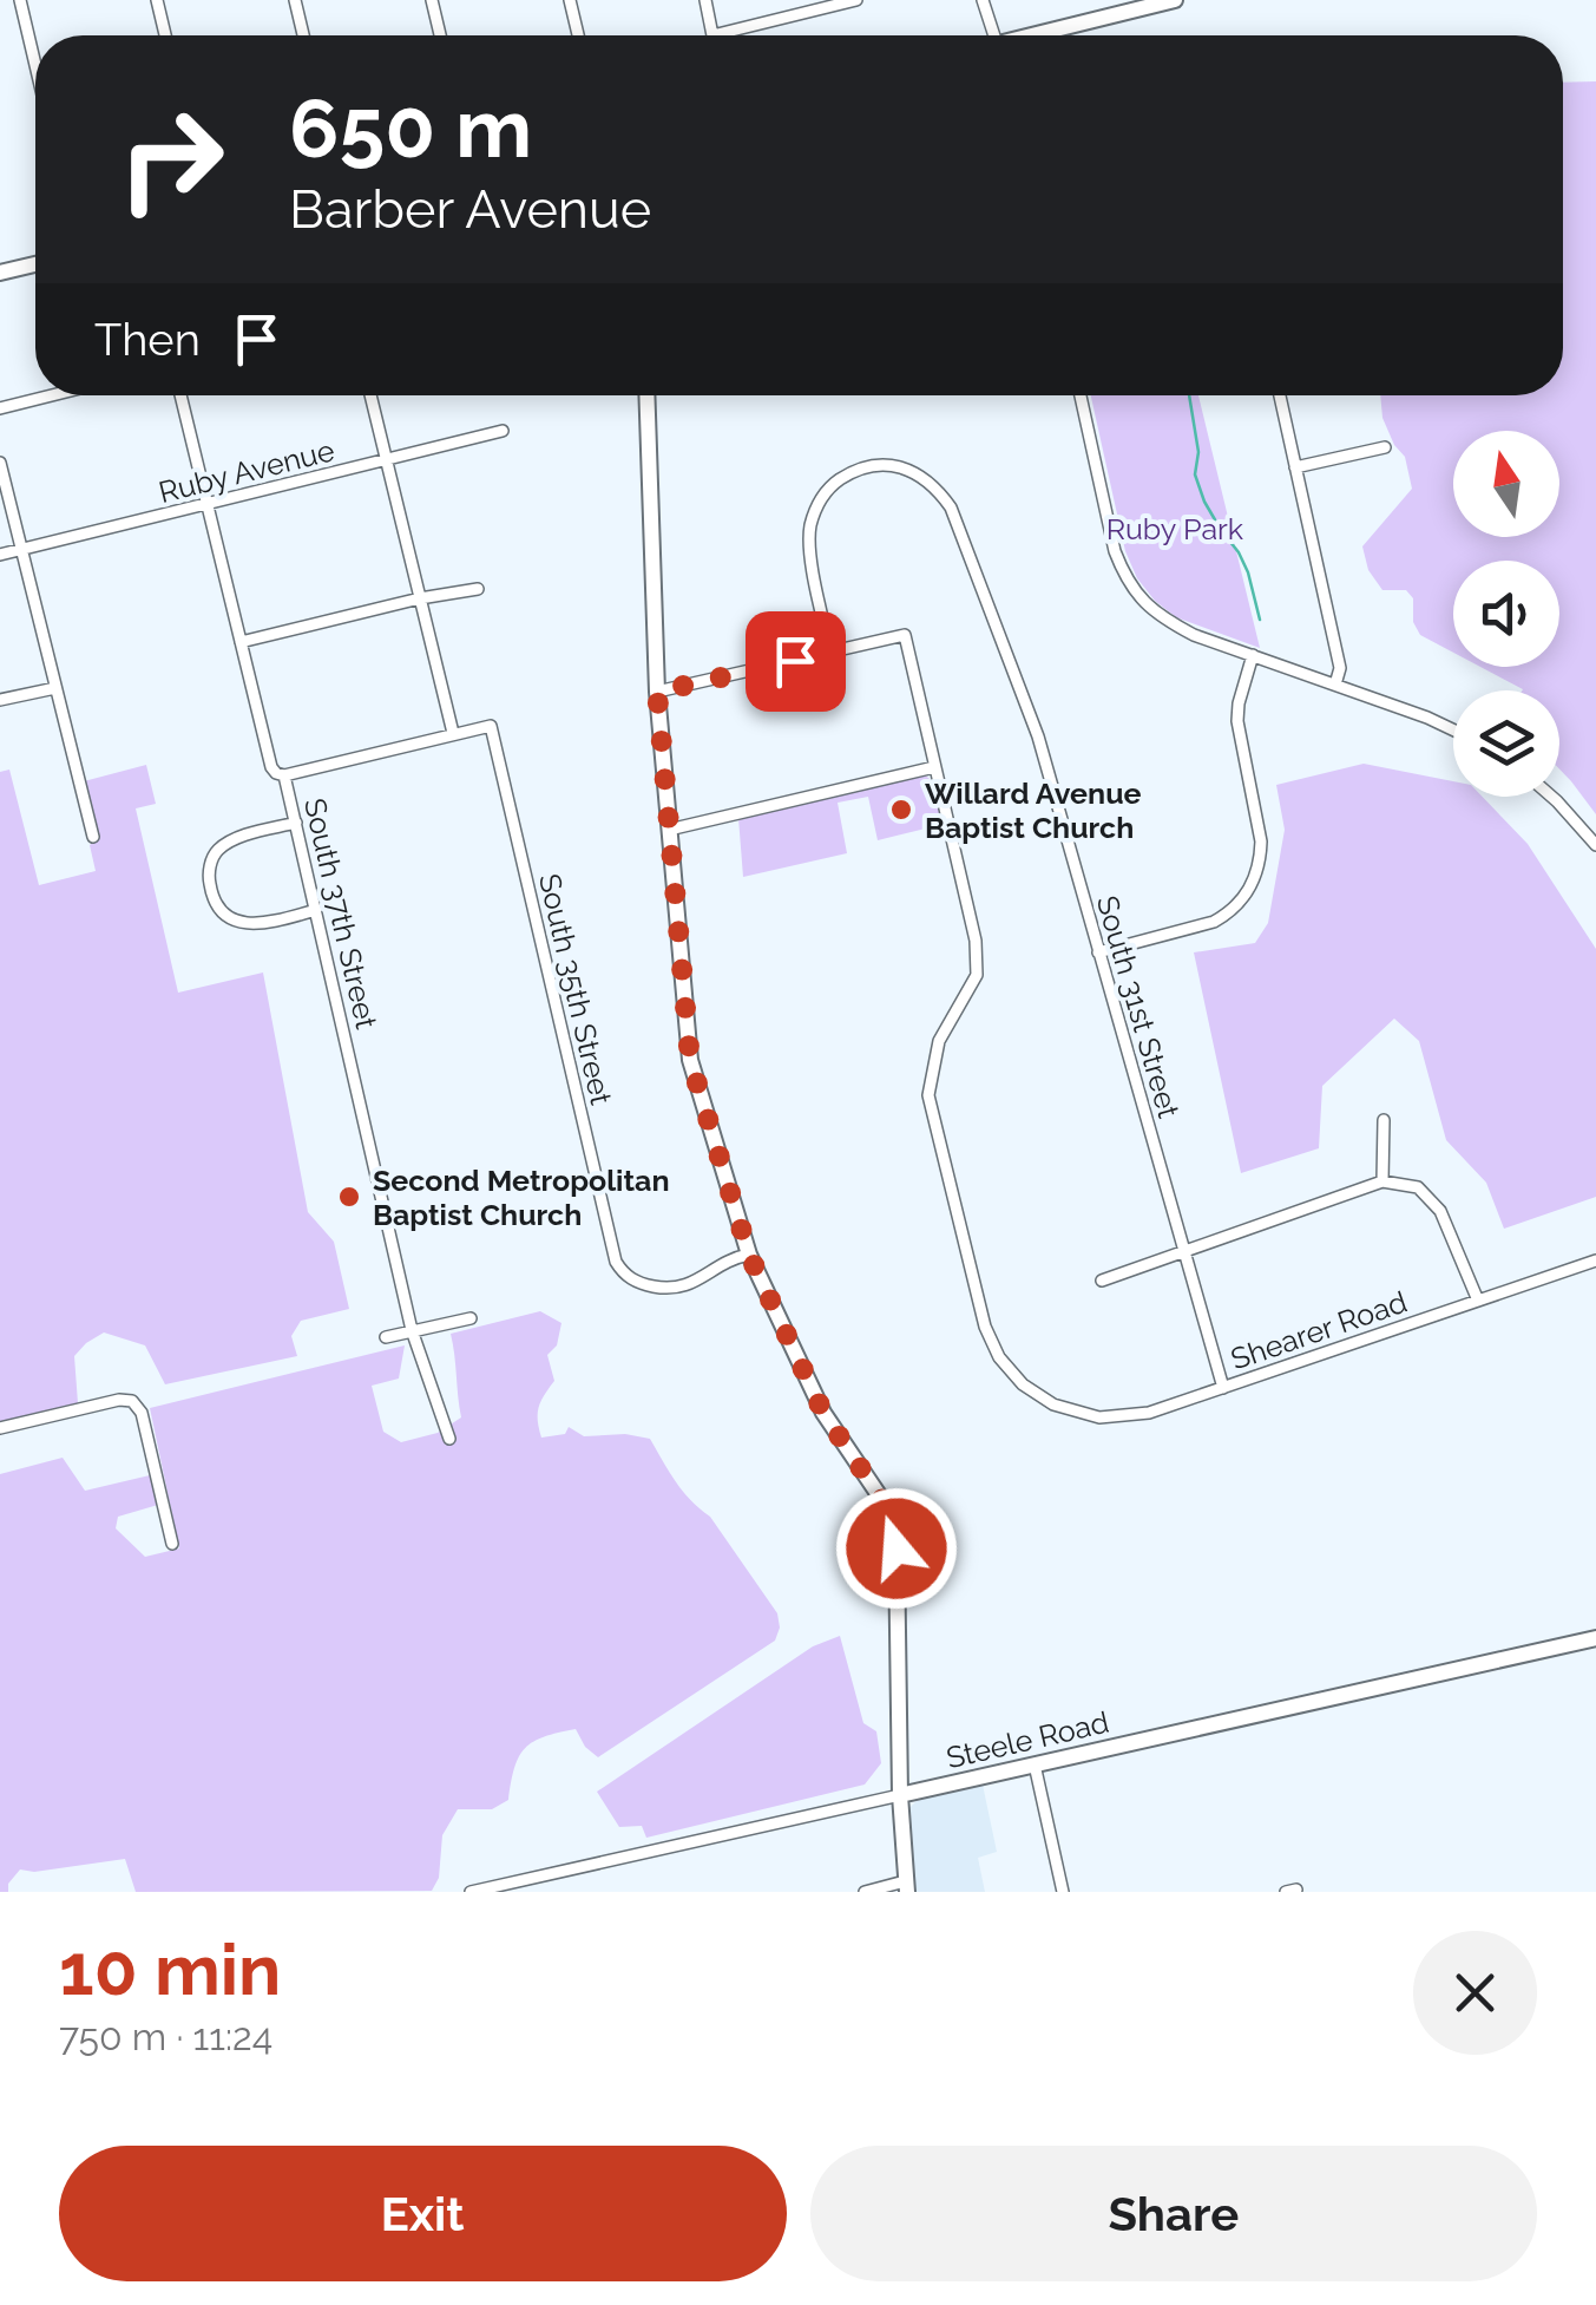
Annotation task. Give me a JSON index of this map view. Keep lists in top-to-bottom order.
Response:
{
  "streets": {
    "street": [
      "Ruby Avenue",
      "South 37th Street",
      "South 35th Street",
      "South 31st Street",
      "Shearer Road",
      "Steele Road"
    ]
  },
  "crossings": [
    ["Ruby Avenue", "South 37th Street"],
    ["South 31st Street", "Shearer Road"]
  ],
  "parks": ["Ruby Park"],
  "places": ["Willard Avenue Baptist Church", "Second Metropolitan Baptist Church"],
  "north": "top",
  "page": {
    "turn": ["650 m", "Barber Avenue"],
    "then": "Then",
    "heading": ["10 min", "750 m · 11:24"],
    "buttons": ["Exit", "Share"]
  }
}
